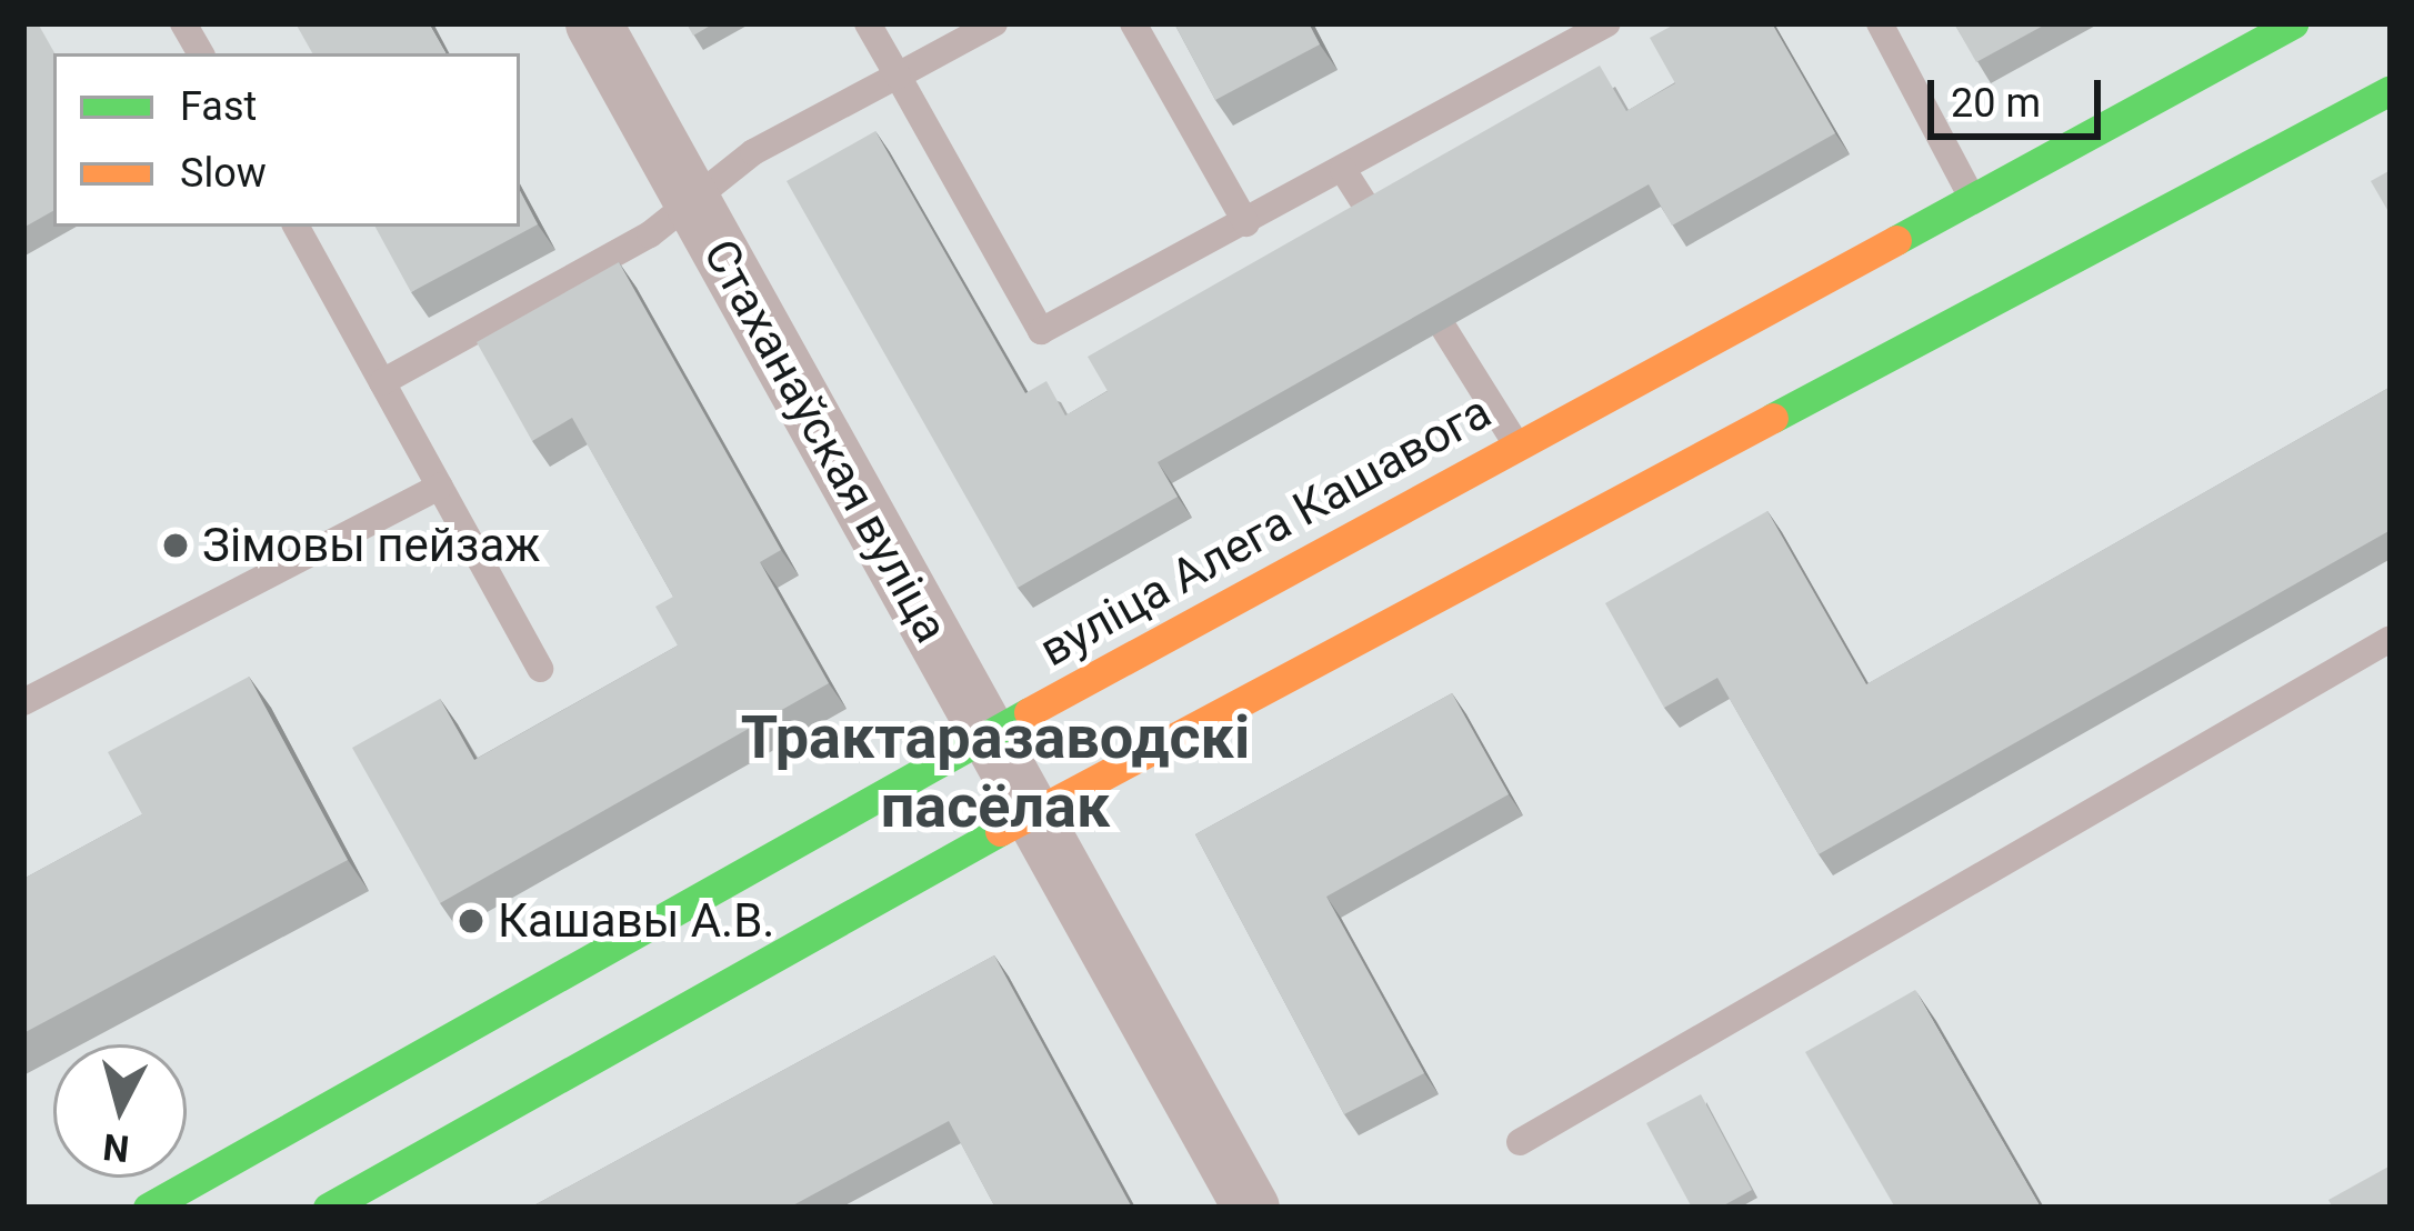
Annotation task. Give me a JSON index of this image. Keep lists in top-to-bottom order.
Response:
{
  "streets": {
    "main road": ["вуліца Алега Кашавога"],
    "street": ["Стаханаўская вуліца"]
  },
  "crossings": [
    ["Стаханаўская вуліца", "вуліца Алега Кашавога"]
  ],
  "districts": ["Трактаразаводскі пасёлак"],
  "places": ["Зімовы пейзаж", "Кашавы А.В."],
  "legend": ["Fast", "Slow"],
  "scale_bar": "20 m",
  "north": "bottom"
}
